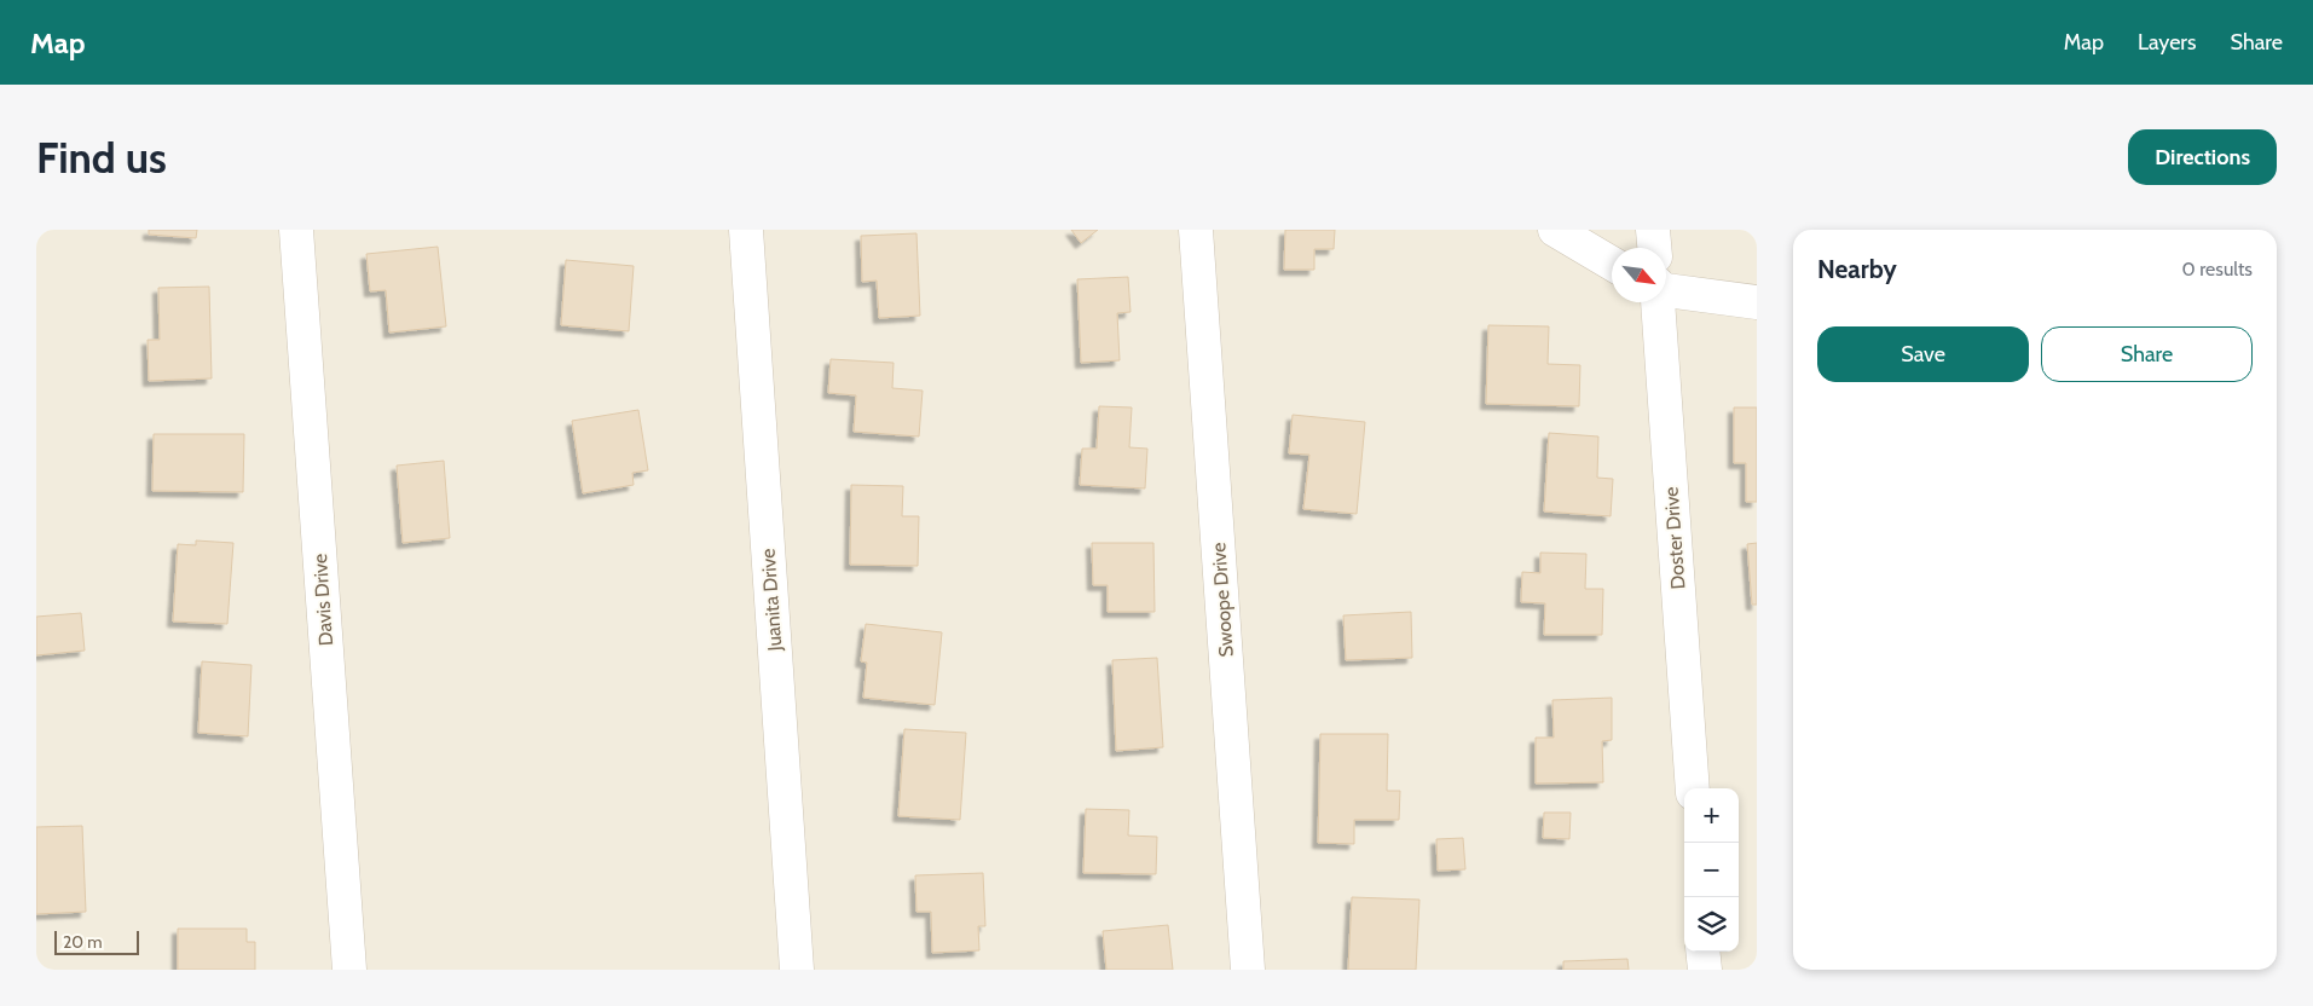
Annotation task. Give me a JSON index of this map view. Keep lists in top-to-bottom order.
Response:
{
  "streets": {
    "street": [
      "Doster Drive",
      "Davis Drive",
      "Juanita Drive",
      "Swoope Drive"
    ]
  },
  "scale_bar": "20 m",
  "north": "bottom right",
  "page": {
    "header": "Map",
    "nav": ["Map", "Layers", "Share"],
    "buttons": [
      "Directions",
      ["Save", "Share"]
    ],
    "title": "Find us",
    "heading": ["Nearby", "0 results"],
    "map_buttons": ["+", "−"],
    "scale": "20 m"
  }
}
